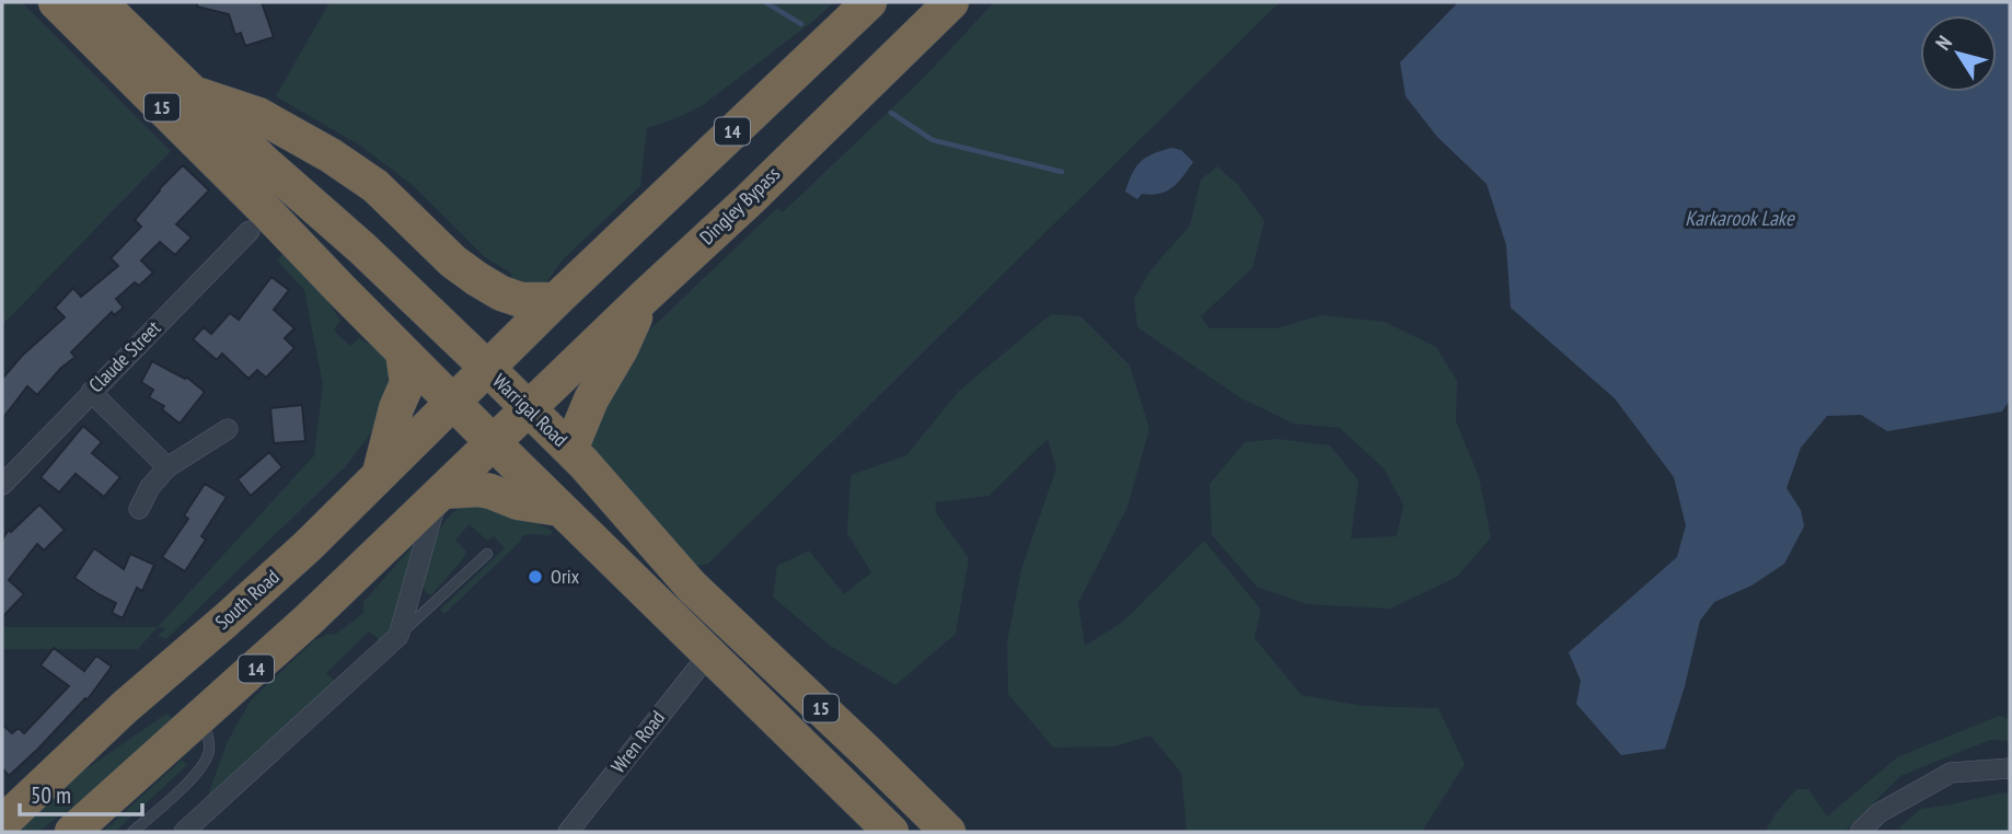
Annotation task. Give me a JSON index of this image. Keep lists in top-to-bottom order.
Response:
{
  "streets": {
    "highway": [
      "15",
      "14",
      "Dingley Bypass",
      "Warrigal Road",
      "South Road"
    ],
    "street": ["Claude Street", "Wren Road"]
  },
  "crossings": [
    ["15", "14"],
    ["15", "South Road"],
    ["15", "Wren Road"],
    ["14", "Dingley Bypass"],
    ["14", "Warrigal Road"],
    ["14", "South Road"],
    ["Dingley Bypass", "Warrigal Road"],
    ["Warrigal Road", "South Road"]
  ],
  "water": ["Karkarook Lake"],
  "places": ["Orix"],
  "scale_bar": "50 m",
  "north": "top left"
}
